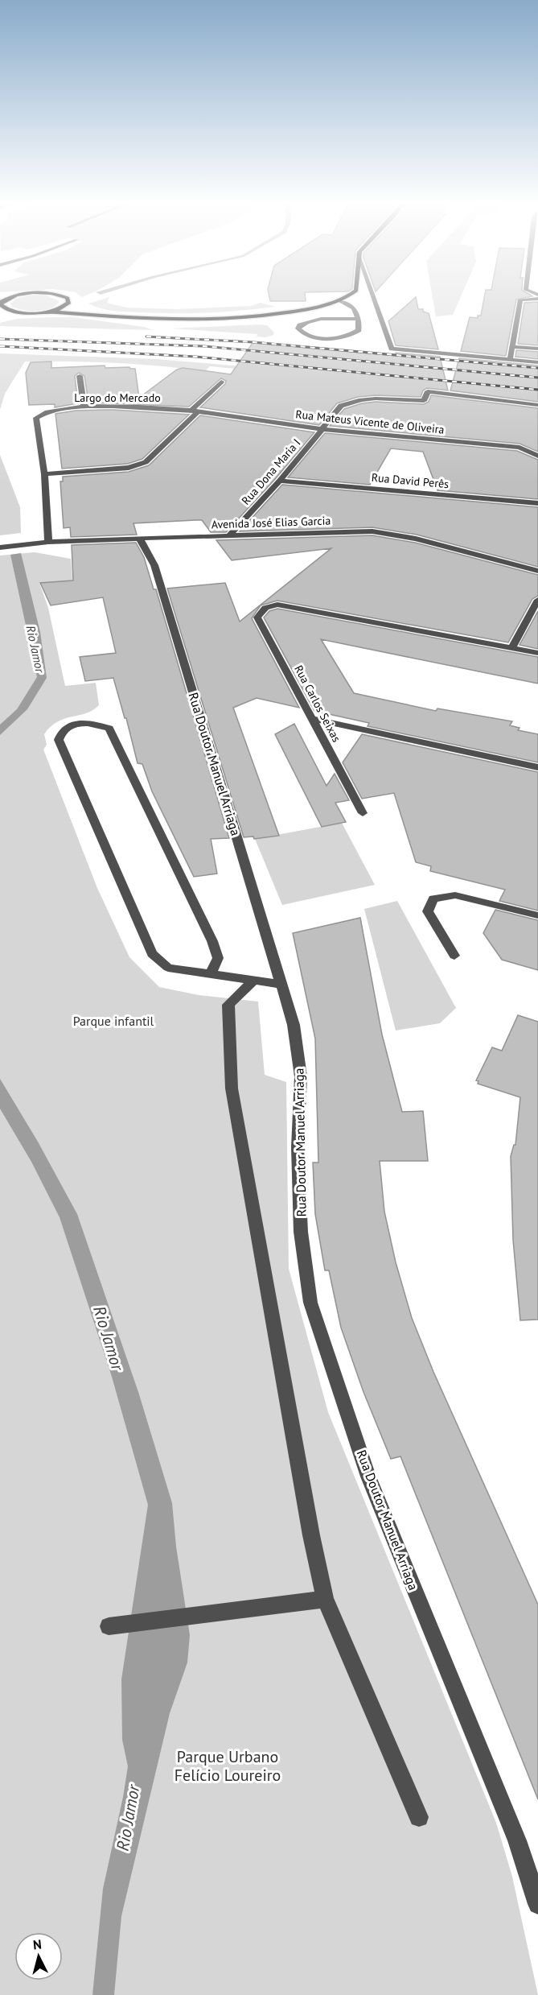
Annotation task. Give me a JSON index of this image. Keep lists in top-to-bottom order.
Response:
{
  "streets": {
    "street": [
      "Largo do Mercado",
      "Rua Mateus Vicente de Oliveira",
      "Rua Dona Maria I",
      "Rua David Perês",
      "Avenida José Elias Garcia",
      "Rua Carlos Seixas",
      "Rua Doutor Manuel Arriaga"
    ]
  },
  "crossings": [
    ["Largo do Mercado", "Rua Mateus Vicente de Oliveira"],
    ["Rua Mateus Vicente de Oliveira", "Rua Dona Maria I"],
    ["Rua Dona Maria I", "Rua David Perês"],
    ["Rua Dona Maria I", "Avenida José Elias Garcia"],
    ["Avenida José Elias Garcia", "Rua Doutor Manuel Arriaga"]
  ],
  "water": ["Rio Jamor"],
  "parks": ["Parque infantil", "Parque Urbano Felício Loureiro"],
  "north": "top"
}
